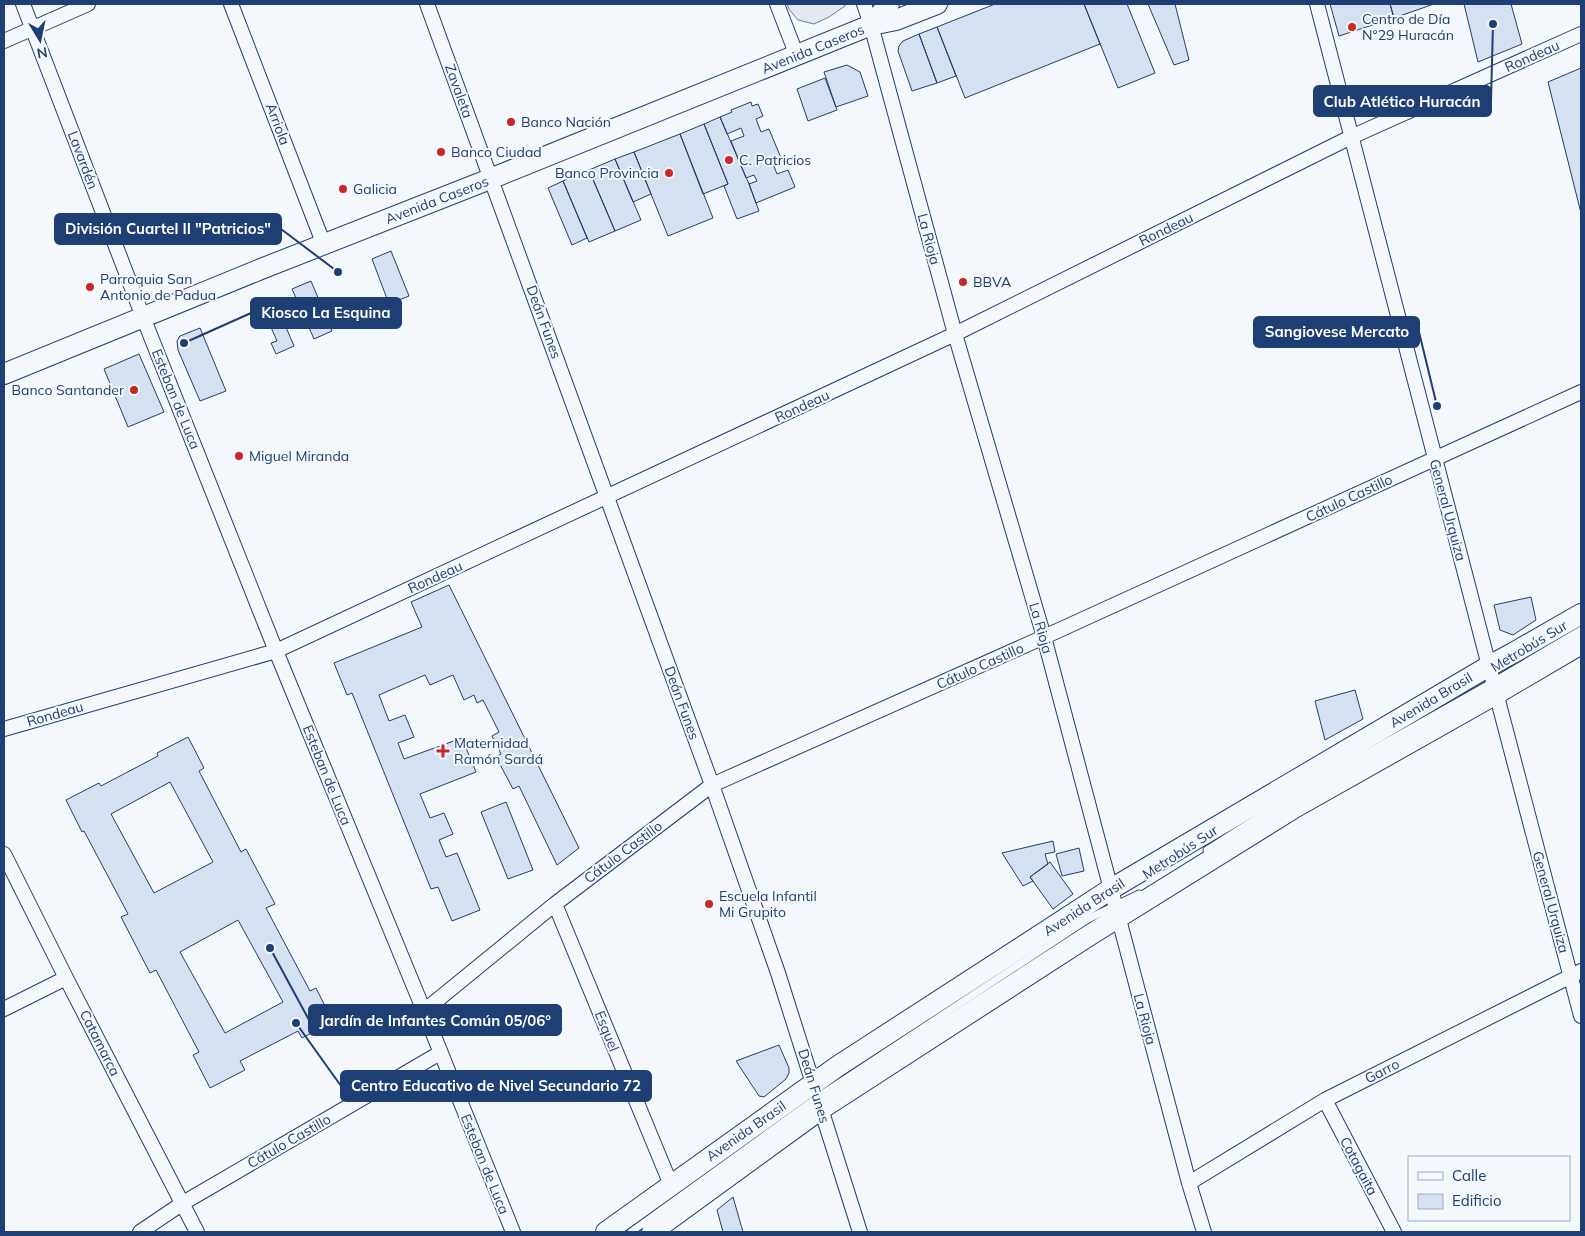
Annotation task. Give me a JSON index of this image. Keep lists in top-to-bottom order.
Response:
{
  "streets": {
    "main road": ["Avenida Caseros", "Avenida Brasil"],
    "street": [
      "Rondeau",
      "Zavaleta",
      "Arriola",
      "Lavardén",
      "La Rioja",
      "Deán Funes",
      "Esteban de Luca",
      "Cátulo Castillo",
      "General Urquiza",
      "Esquel",
      "Catamarca",
      "Garro",
      "Cotagaita"
    ],
    "lane": ["Metrobús Sur"]
  },
  "crossings": [
    ["Avenida Caseros", "Zavaleta"],
    ["Avenida Caseros", "Arriola"],
    ["Avenida Caseros", "Lavardén"],
    ["Avenida Caseros", "La Rioja"],
    ["Avenida Caseros", "Deán Funes"],
    ["Avenida Caseros", "Esteban de Luca"],
    ["Rondeau", "La Rioja"],
    ["Rondeau", "Deán Funes"],
    ["Rondeau", "Esteban de Luca"],
    ["Rondeau", "General Urquiza"],
    ["Zavaleta", "Deán Funes"],
    ["Lavardén", "Esteban de Luca"],
    ["La Rioja", "Cátulo Castillo"],
    ["La Rioja", "Metrobús Sur"],
    ["La Rioja", "Avenida Brasil"],
    ["La Rioja", "Garro"],
    ["Deán Funes", "Cátulo Castillo"],
    ["Deán Funes", "Avenida Brasil"],
    ["Esteban de Luca", "Cátulo Castillo"],
    ["Cátulo Castillo", "General Urquiza"],
    ["Cátulo Castillo", "Esquel"],
    ["Cátulo Castillo", "Catamarca"],
    ["General Urquiza", "Metrobús Sur"],
    ["General Urquiza", "Avenida Brasil"],
    ["General Urquiza", "Garro"],
    ["Metrobús Sur", "Avenida Brasil"],
    ["Avenida Brasil", "Esquel"],
    ["Garro", "Cotagaita"]
  ],
  "places": {
    "other": [
      "Club Atlético Huracán",
      "Centro de Día N°29 Huracán",
      "Banco Nación",
      "Banco Ciudad",
      "C. Patricios",
      "Banco Provincia",
      "Galicia",
      "División Cuartel II \"Patricios\"",
      "BBVA",
      "Parroquia San Antonio de Padua",
      "Kiosco La Esquina",
      "Banco Santander",
      "Sangiovese Mercato",
      "Miguel Miranda",
      "Escuela Infantil Mi Grupito",
      "Jardín de Infantes Común 05/06°",
      "Centro Educativo de Nivel Secundario 72"
    ],
    "health": ["Maternidad Ramón Sardá"]
  },
  "legend": ["Calle", "Edificio"],
  "north": "bottom"
}
